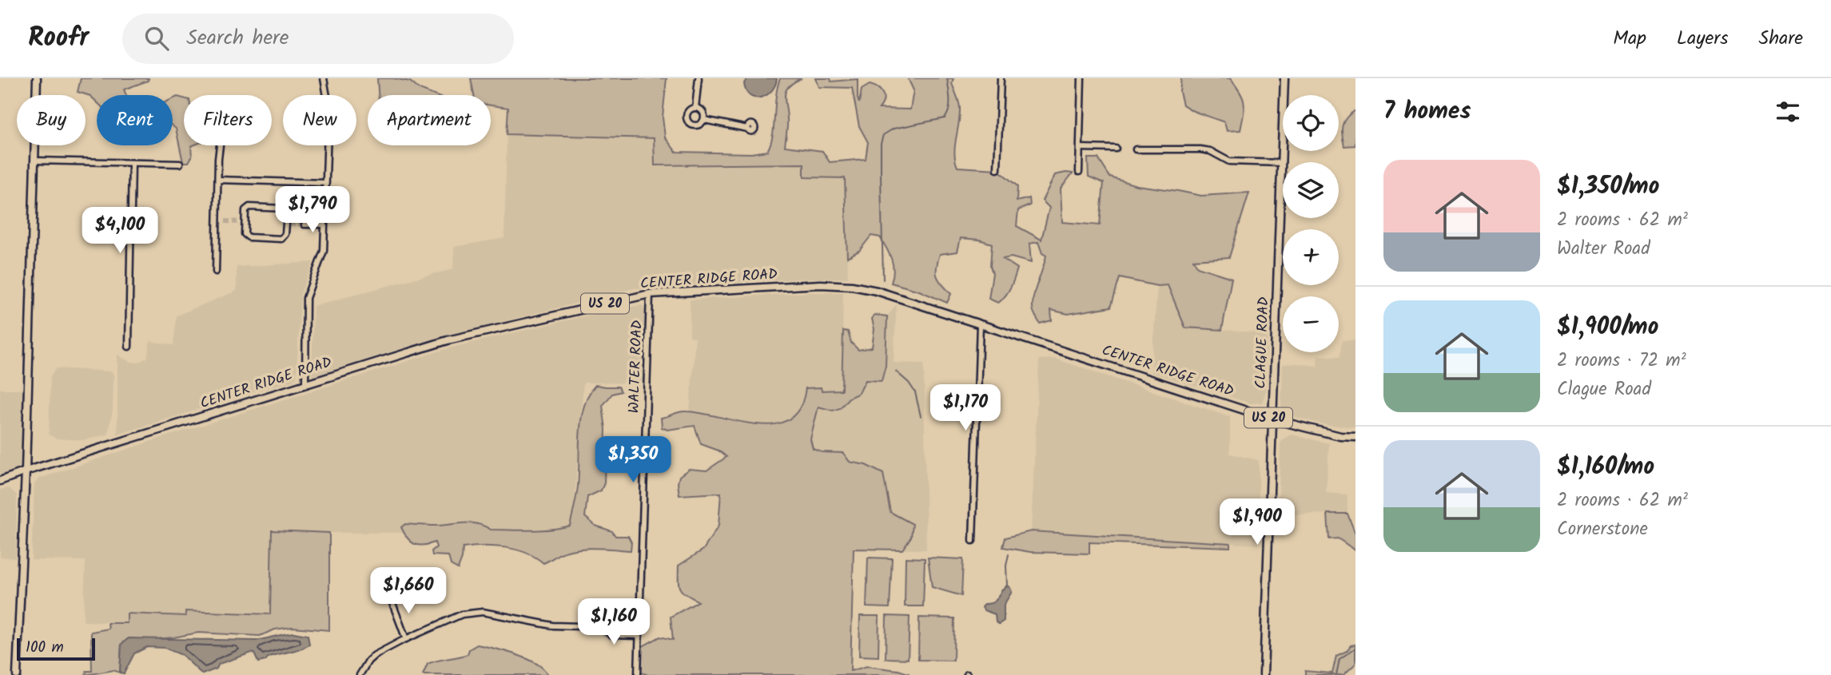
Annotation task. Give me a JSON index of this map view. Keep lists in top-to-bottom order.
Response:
{
  "streets": {
    "main road": ["CENTER RIDGE ROAD", "US 20", "CLAGUE ROAD"],
    "street": ["WALTER ROAD"]
  },
  "crossings": [
    ["CENTER RIDGE ROAD", "CLAGUE ROAD"],
    ["CENTER RIDGE ROAD", "WALTER ROAD"]
  ],
  "scale_bar": "100 m",
  "page": {
    "header": "Roofr",
    "search": "Search here",
    "nav": ["Map", "Layers", "Share"],
    "heading": "7 homes",
    "map_buttons": ["+", "−"],
    "chip": [
      "Buy",
      "Rent",
      "Filters",
      "New",
      "Apartment"
    ],
    "list": [
      {
        "name": "$1,350/mo",
        "note": "2 rooms · 62 m² · Walter Road"
      },
      {
        "name": "$1,900/mo",
        "note": "2 rooms · 72 m² · Clague Road"
      },
      {
        "name": "$1,160/mo",
        "note": "2 rooms · 62 m² · Cornerstone"
      }
    ],
    "price": [
      "$1,790",
      "$4,100",
      "$1,170",
      "$1,350",
      "$1,900",
      "$1,660",
      "$1,160"
    ],
    "scale": "100 m"
  }
}
